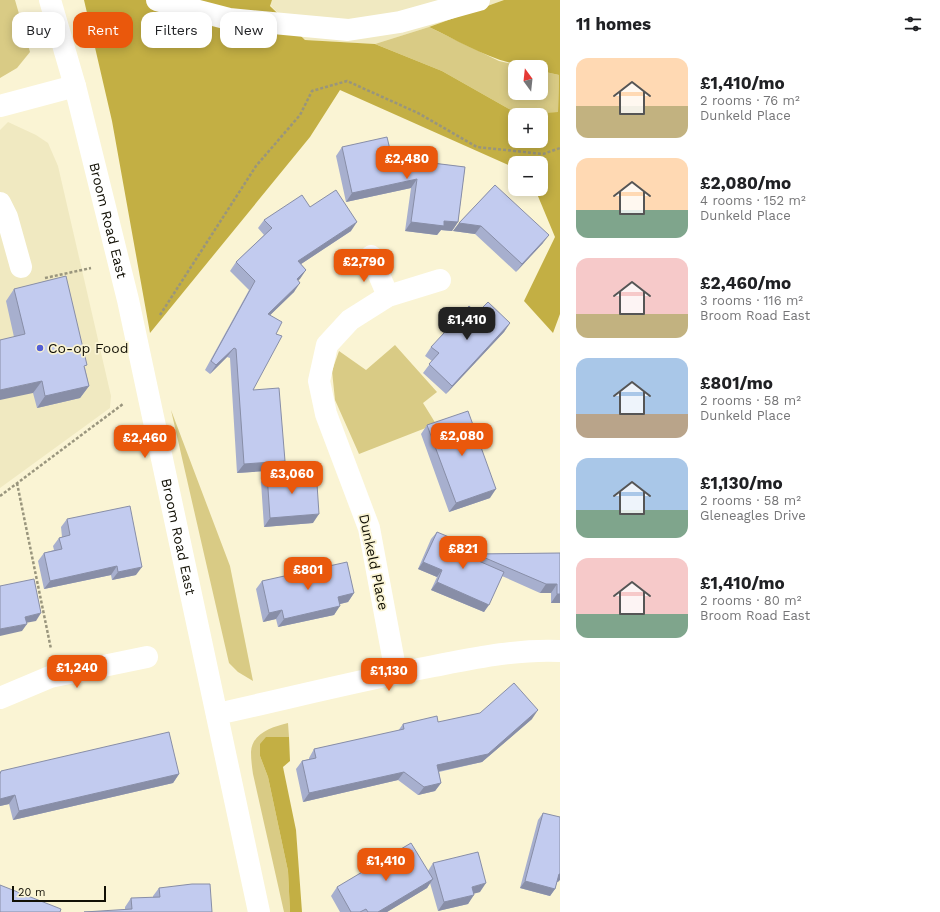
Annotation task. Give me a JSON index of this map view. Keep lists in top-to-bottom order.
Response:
{
  "streets": {
    "street": ["Broom Road East", "Dunkeld Place"]
  },
  "places": ["Co-op Food"],
  "scale_bar": "20 m",
  "north": "top",
  "page": {
    "heading": "11 homes",
    "chip": [
      "Buy",
      "Rent",
      "Filters",
      "New"
    ],
    "list": [
      {
        "name": "£1,410/mo",
        "note": "2 rooms · 76 m² · Dunkeld Place"
      },
      {
        "name": "£2,080/mo",
        "note": "4 rooms · 152 m² · Dunkeld Place"
      },
      {
        "name": "£2,460/mo",
        "note": "3 rooms · 116 m² · Broom Road East"
      },
      {
        "name": "£801/mo",
        "note": "2 rooms · 58 m² · Dunkeld Place"
      },
      {
        "name": "£1,130/mo",
        "note": "2 rooms · 58 m² · Gleneagles Drive"
      },
      {
        "name": "£1,410/mo",
        "note": "2 rooms · 80 m² · Broom Road East"
      }
    ],
    "map_buttons": ["+", "−"],
    "price": [
      "£2,480",
      "£2,790",
      "£1,410",
      "£2,080",
      "£2,460",
      "£3,060",
      "£821",
      "£801",
      "£1,240",
      "£1,130",
      "£1,410"
    ],
    "scale": "20 m"
  }
}
